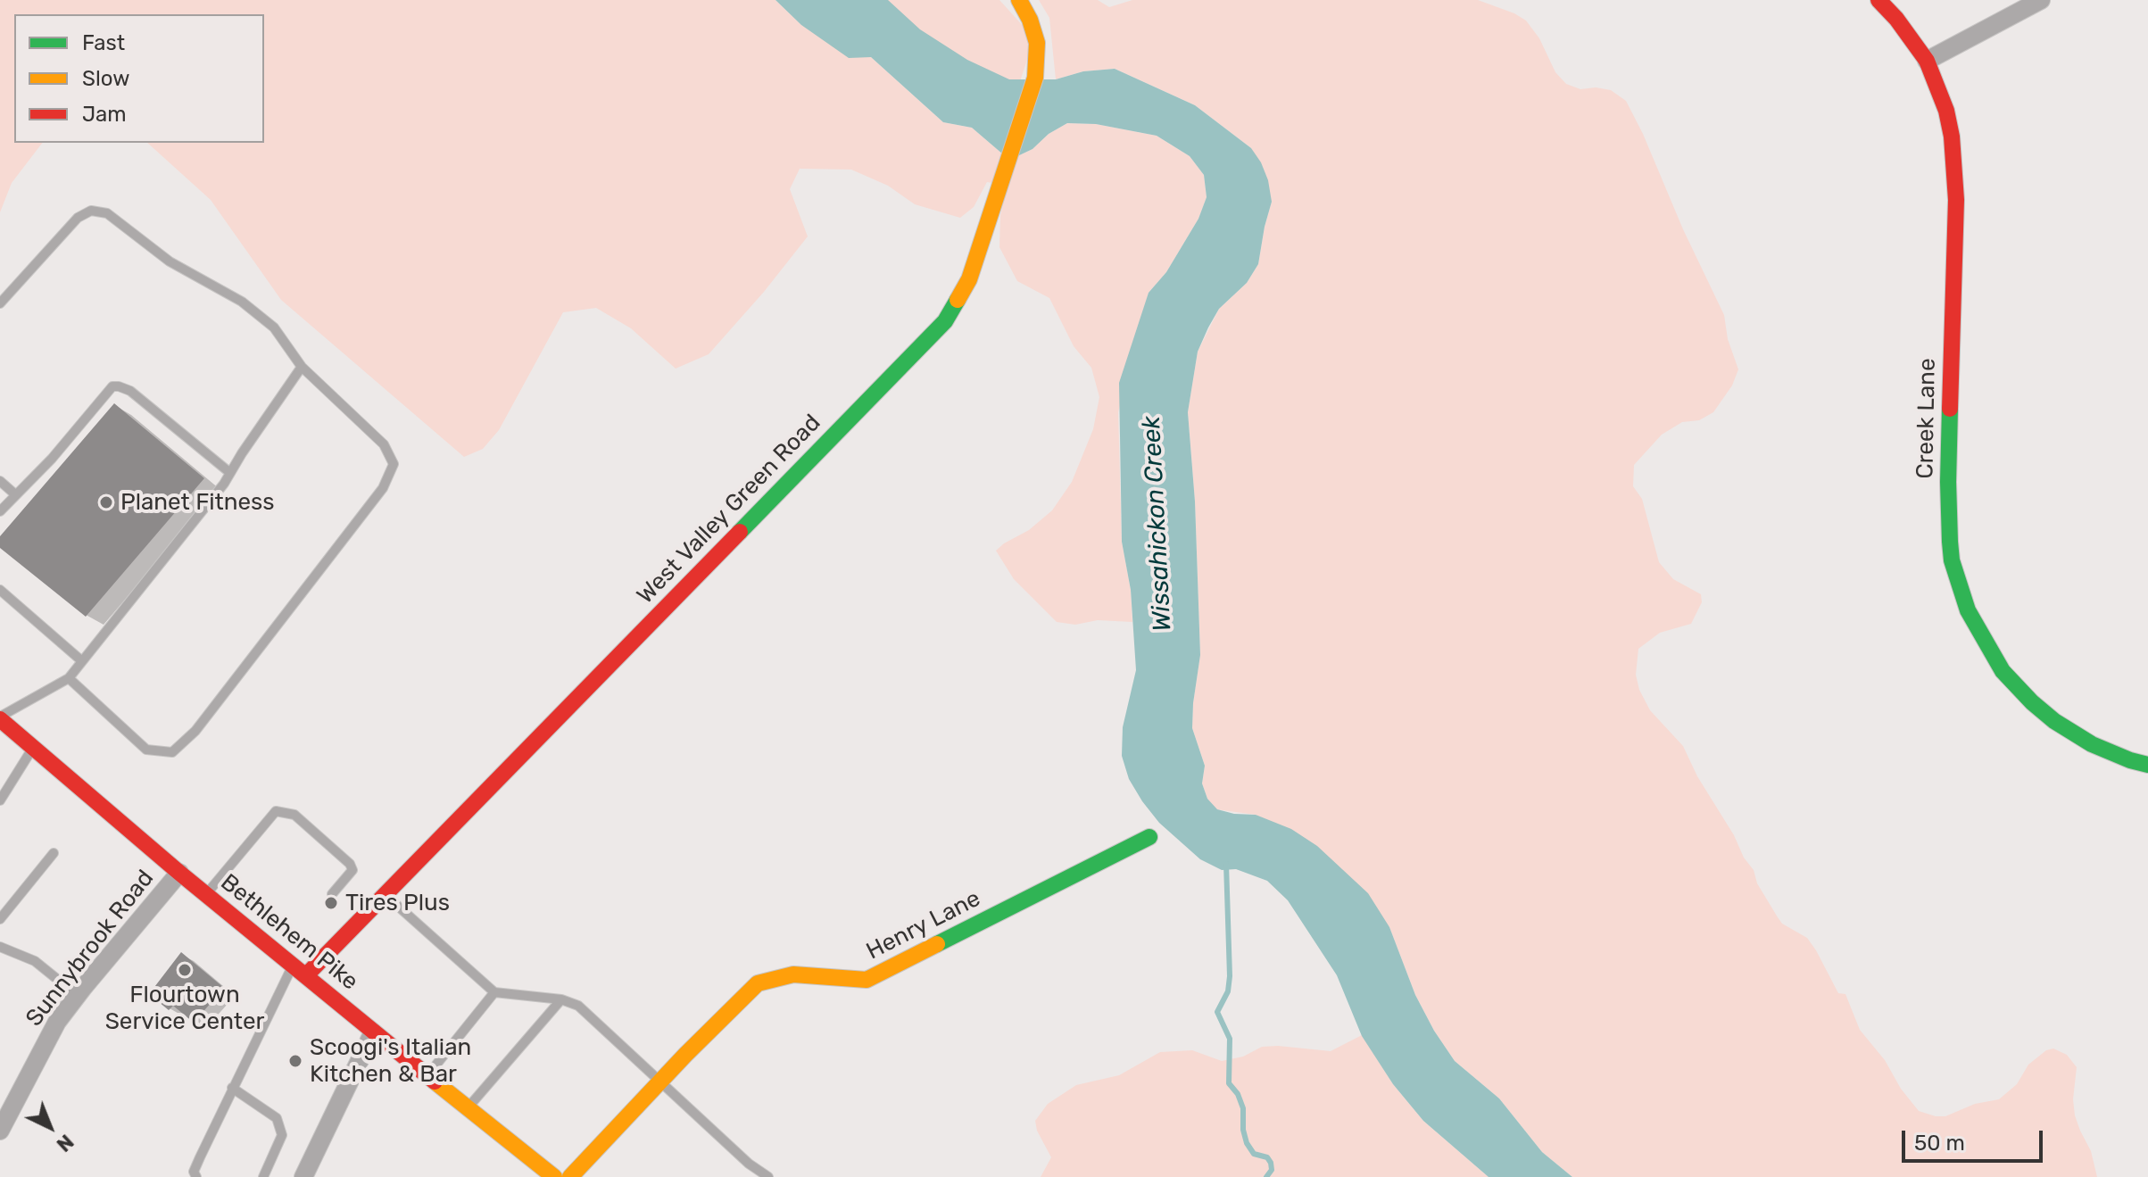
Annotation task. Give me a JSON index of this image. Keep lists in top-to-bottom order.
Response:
{
  "streets": {
    "street": [
      "Creek Lane",
      "West Valley Green Road",
      "Henry Lane",
      "Bethlehem Pike",
      "Sunnybrook Road"
    ]
  },
  "crossings": [
    ["West Valley Green Road", "Bethlehem Pike"],
    ["Bethlehem Pike", "Sunnybrook Road"]
  ],
  "water": ["Wissahickon Creek"],
  "places": [
    "Planet Fitness",
    "Tires Plus",
    "Flourtown Service Center",
    "Scoogi's Italian Kitchen & Bar"
  ],
  "legend": ["Fast", "Slow", "Jam"],
  "scale_bar": "50 m",
  "north": "bottom right"
}
